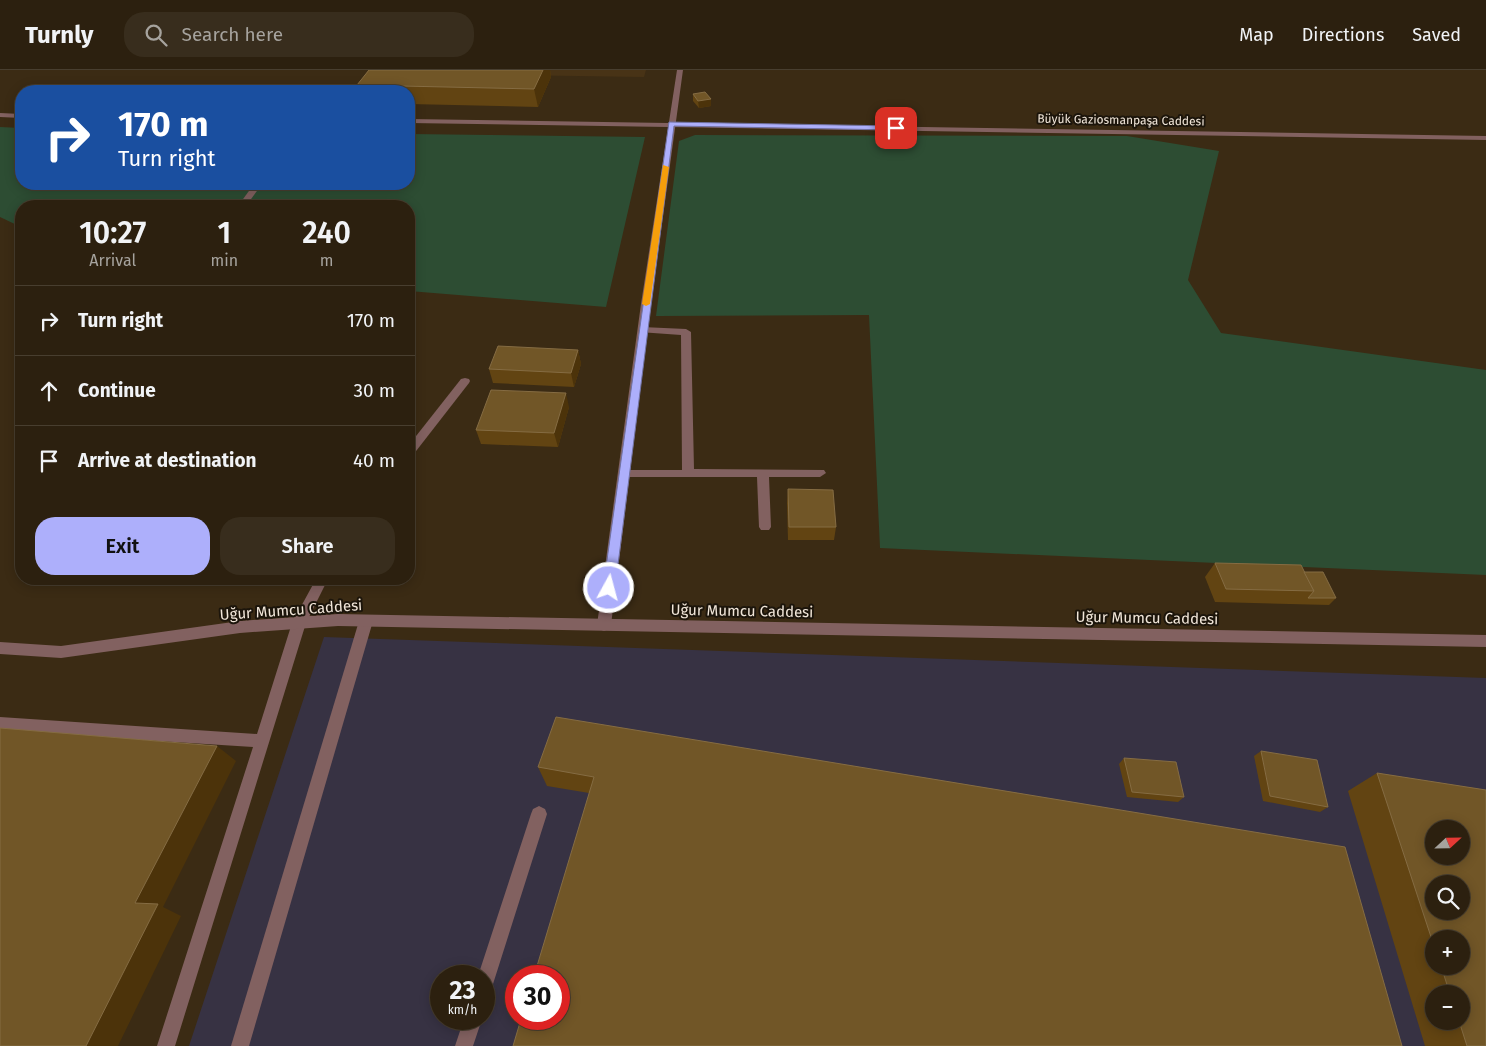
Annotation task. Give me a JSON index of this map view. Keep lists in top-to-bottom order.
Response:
{
  "streets": {
    "street": ["Büyük Gaziosmanpaşa Caddesi", "Uğur Mumcu Caddesi"]
  },
  "north": "right",
  "page": {
    "header": "Turnly",
    "search": "Search here",
    "nav": ["Map", "Directions", "Saved"],
    "turn": ["170 m", "Turn right"],
    "eta": [
      "10:27",
      "Arrival",
      "1",
      "min",
      "240",
      "m"
    ],
    "list": [
      {
        "name": "Turn right",
        "value": "170 m"
      },
      {
        "name": "Continue",
        "value": "30 m"
      },
      {
        "name": "Arrive at destination",
        "value": "40 m"
      }
    ],
    "buttons": ["Exit", "Share"],
    "map_buttons": ["+", "−"],
    "speed": "23 km/h",
    "limit": "30"
  }
}
